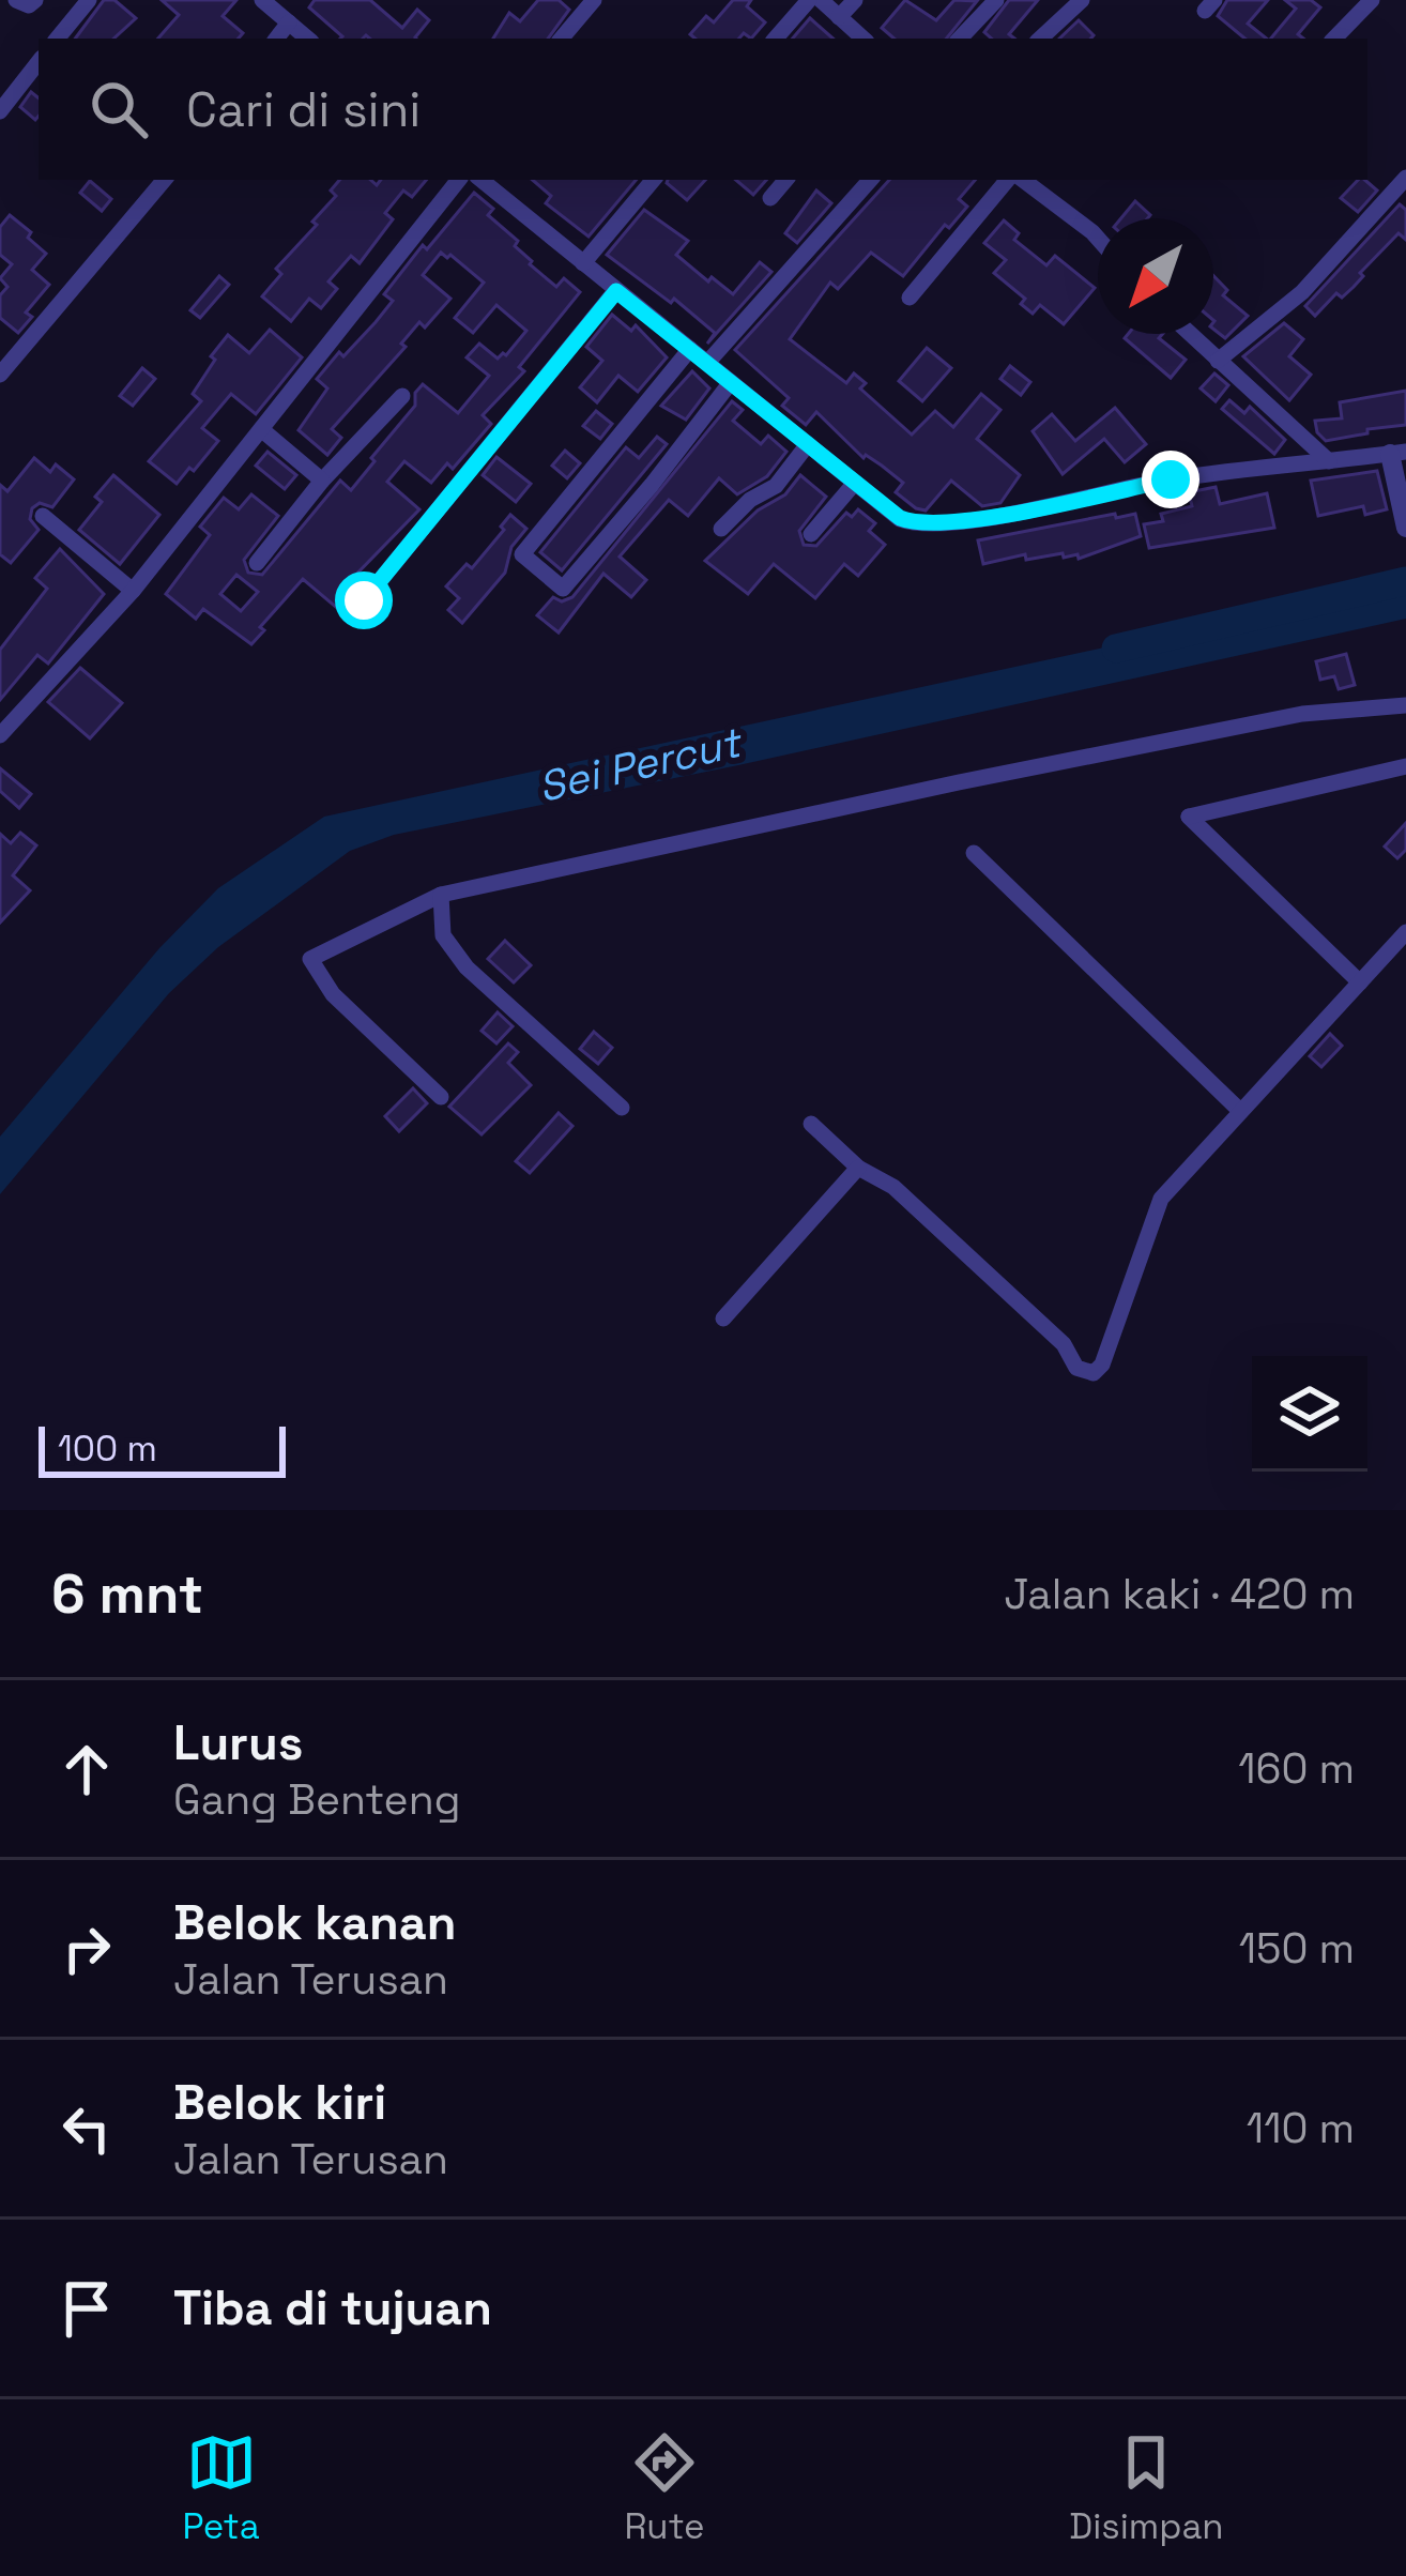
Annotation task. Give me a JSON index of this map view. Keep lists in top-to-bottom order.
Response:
{
  "water": ["Sei Percut"],
  "scale_bar": "100 m",
  "north": "bottom left",
  "page": {
    "search": "Cari di sini",
    "scale": "100 m",
    "heading": ["6 mnt", "Jalan kaki · 420 m"],
    "list": [
      ["Lurus", "Gang Benteng", "160 m"],
      ["Belok kanan", "Jalan Terusan", "150 m"],
      ["Belok kiri", "Jalan Terusan", "110 m"],
      "Tiba di tujuan"
    ],
    "nav": ["Peta", "Rute", "Disimpan"]
  }
}
